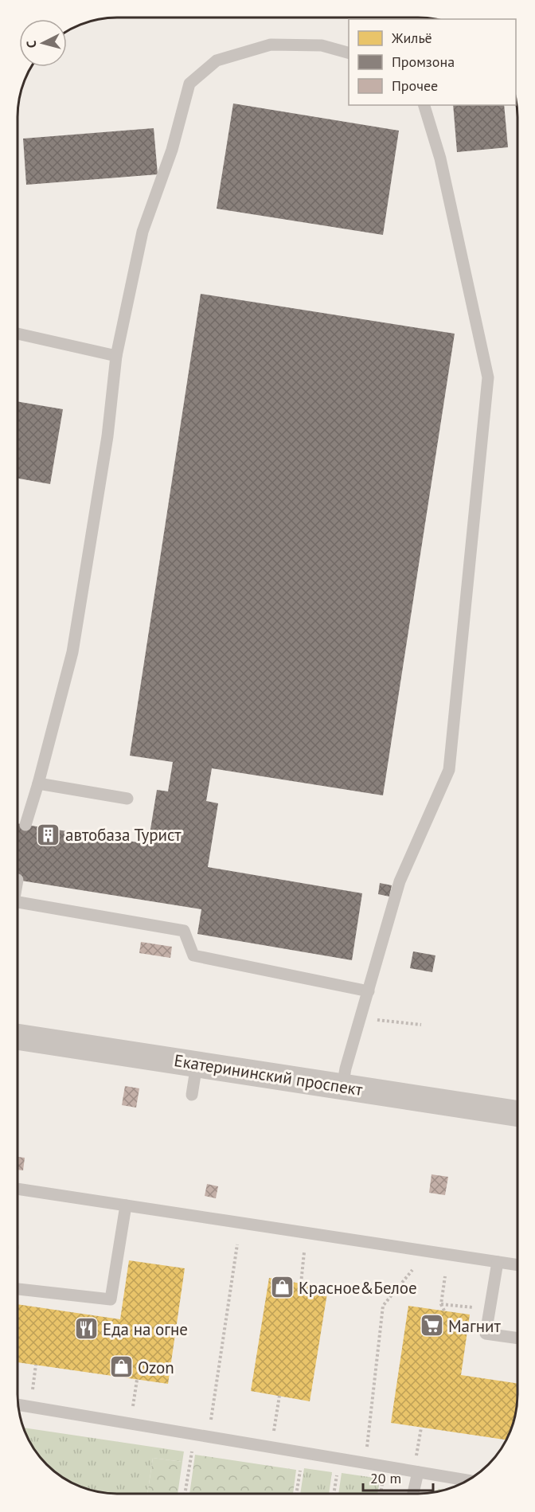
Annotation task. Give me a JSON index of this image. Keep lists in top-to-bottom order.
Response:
{
  "streets": {
    "street": ["Екатерининский проспект"]
  },
  "places": {
    "building": ["автобаза Турист"],
    "shop": ["Красное&Белое", "Ozon"],
    "supermarket": ["Магнит"],
    "restaurant": ["Еда на огне"]
  },
  "legend": ["Жильё", "Промзона", "Прочее"],
  "scale_bar": "20 m",
  "north": "left"
}
